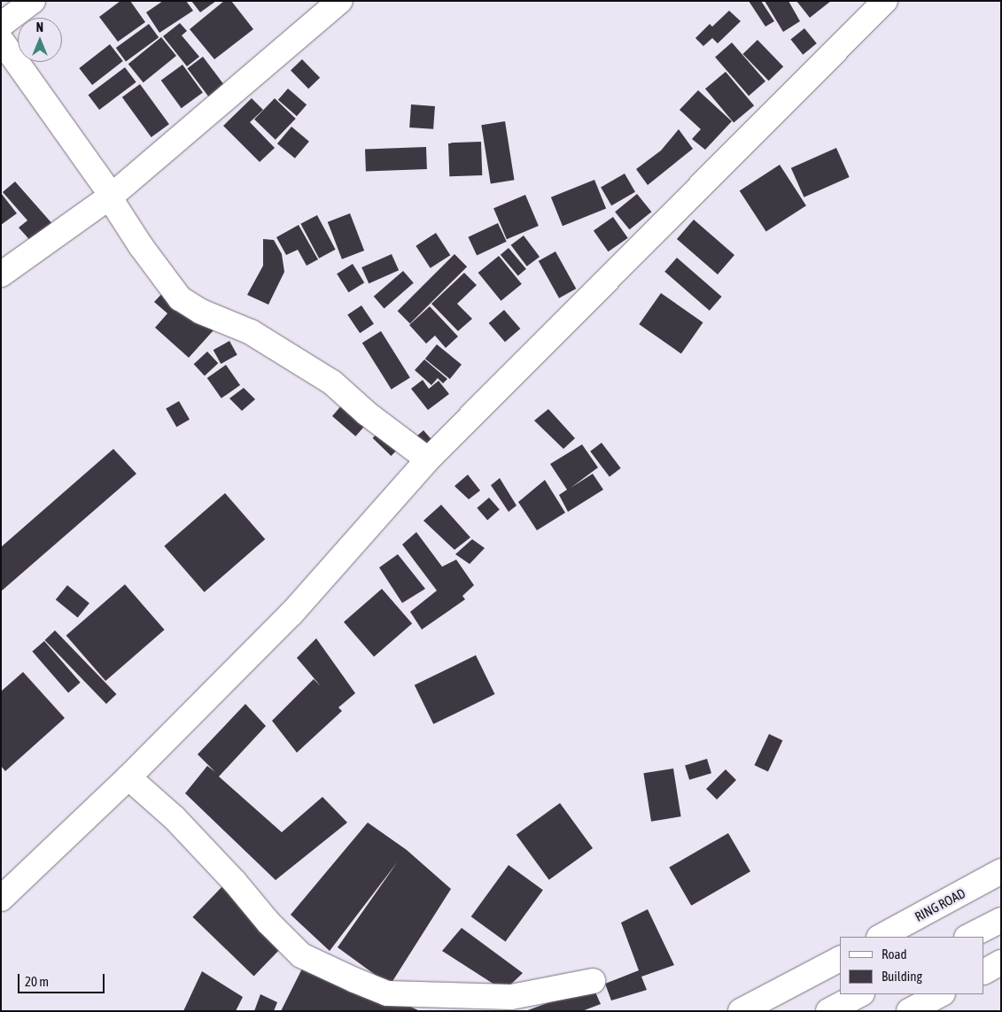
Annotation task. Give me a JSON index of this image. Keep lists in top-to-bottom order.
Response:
{
  "streets": {
    "main road": ["RING ROAD"]
  },
  "legend": ["Road", "Building"],
  "scale_bar": "20 m",
  "north": "top"
}
